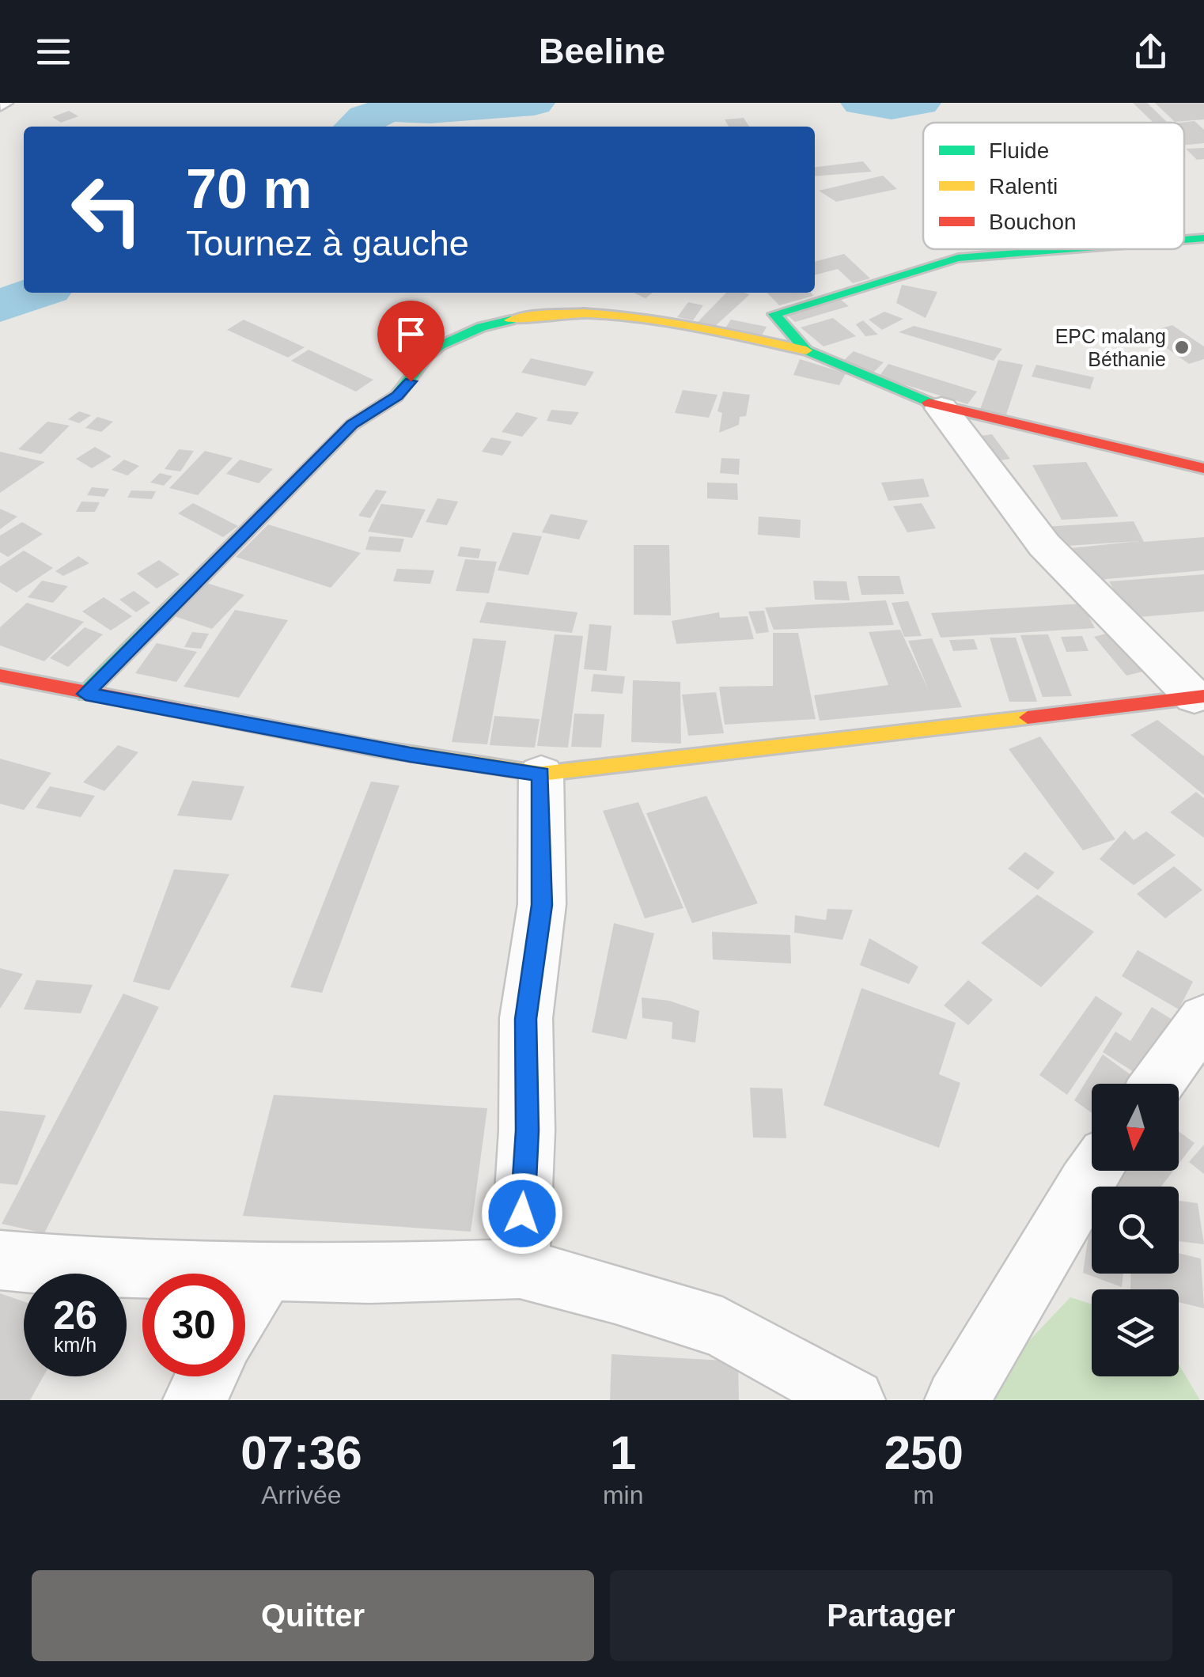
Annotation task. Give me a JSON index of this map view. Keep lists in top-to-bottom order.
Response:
{
  "places": ["EPC malang Béthanie"],
  "legend": ["Fluide", "Ralenti", "Bouchon"],
  "north": "bottom",
  "page": {
    "header": "Beeline",
    "turn": ["70 m", "Tournez à gauche"],
    "speed": "26 km/h",
    "limit": "30",
    "eta": [
      "07:36",
      "Arrivée",
      "1",
      "min",
      "250",
      "m"
    ],
    "buttons": ["Quitter", "Partager"]
  }
}
